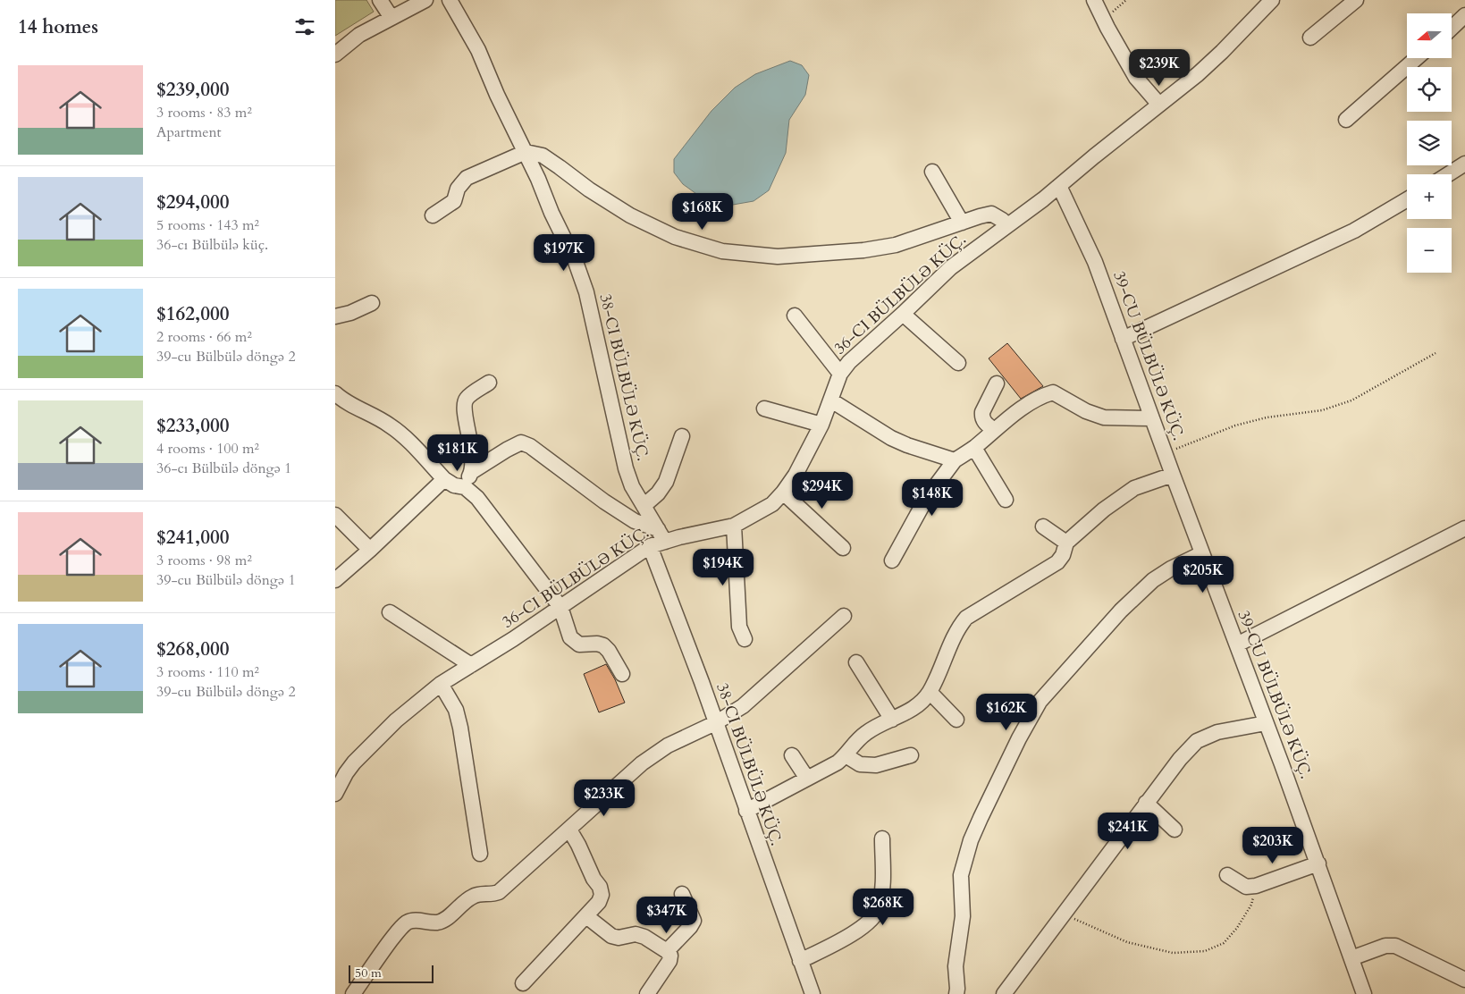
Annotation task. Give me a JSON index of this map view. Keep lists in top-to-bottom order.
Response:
{
  "streets": {
    "street": ["39-CU BÜLBÜLƏ KÜÇ.", "38-CI BÜLBÜLƏ KÜÇ."]
  },
  "scale_bar": "50 m",
  "north": "left",
  "page": {
    "heading": "14 homes",
    "map_buttons": ["+", "−"],
    "price": [
      "$239K",
      "$168K",
      "$197K",
      "$181K",
      "$294K",
      "$148K",
      "$194K",
      "$205K",
      "$162K",
      "$233K",
      "$241K",
      "$203K",
      "$268K",
      "$347K"
    ],
    "list": [
      {
        "name": "$239,000",
        "note": "3 rooms · 83 m² · Apartment"
      },
      {
        "name": "$294,000",
        "note": "5 rooms · 143 m² · 36-cı Bülbülə küç."
      },
      {
        "name": "$162,000",
        "note": "2 rooms · 66 m² · 39-cu Bülbülə döngə 2"
      },
      {
        "name": "$233,000",
        "note": "4 rooms · 100 m² · 36-cı Bülbülə döngə 1"
      },
      {
        "name": "$241,000",
        "note": "3 rooms · 98 m² · 39-cu Bülbülə döngə 1"
      },
      {
        "name": "$268,000",
        "note": "3 rooms · 110 m² · 39-cu Bülbülə döngə 2"
      }
    ],
    "scale": "50 m"
  }
}
